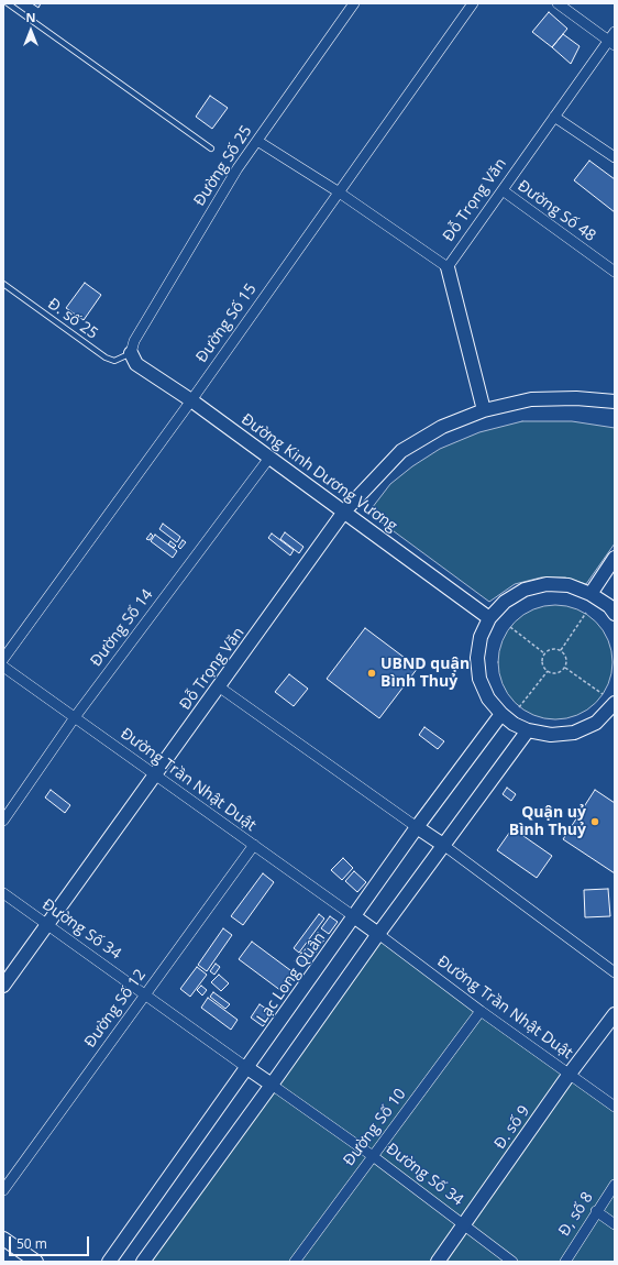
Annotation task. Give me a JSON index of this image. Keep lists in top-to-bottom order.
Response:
{
  "streets": {
    "street": [
      "Đường Số 25",
      "Đỗ Trọng Văn",
      "Đường Số 48",
      "Đường Số 15",
      "Đường Kinh Dương Vương",
      "Đường Số 14",
      "Đường Trần Nhật Duật",
      "Đường Số 34",
      "Lạc Long Quân",
      "Đường Số 12",
      "Đường Số 10",
      "Đ. số 9",
      "Đ, số 8"
    ],
    "lane": ["Đ. số 25"]
  },
  "crossings": [
    ["Đường Số 25", "Đ. số 25"],
    ["Đường Số 25", "Đường Kinh Dương Vương"],
    ["Đỗ Trọng Văn", "Đường Số 48"],
    ["Đỗ Trọng Văn", "Đường Kinh Dương Vương"],
    ["Đỗ Trọng Văn", "Đường Trần Nhật Duật"],
    ["Đỗ Trọng Văn", "Đường Số 34"],
    ["Đ. số 25", "Đường Kinh Dương Vương"],
    ["Đường Số 15", "Đường Kinh Dương Vương"],
    ["Đường Kinh Dương Vương", "Đường Số 14"],
    ["Đường Số 14", "Đường Trần Nhật Duật"],
    ["Đường Trần Nhật Duật", "Lạc Long Quân"],
    ["Đường Trần Nhật Duật", "Đường Số 12"],
    ["Đường Trần Nhật Duật", "Đường Số 10"],
    ["Đường Trần Nhật Duật", "Đ. số 9"],
    ["Đường Số 34", "Lạc Long Quân"],
    ["Đường Số 34", "Đường Số 12"],
    ["Đường Số 34", "Đường Số 10"],
    ["Đường Số 34", "Đ. số 9"]
  ],
  "places": ["UBND quận Bình Thuỷ", "Quận uỷ Bình Thuỷ"],
  "scale_bar": "50 m",
  "north": "top"
}
